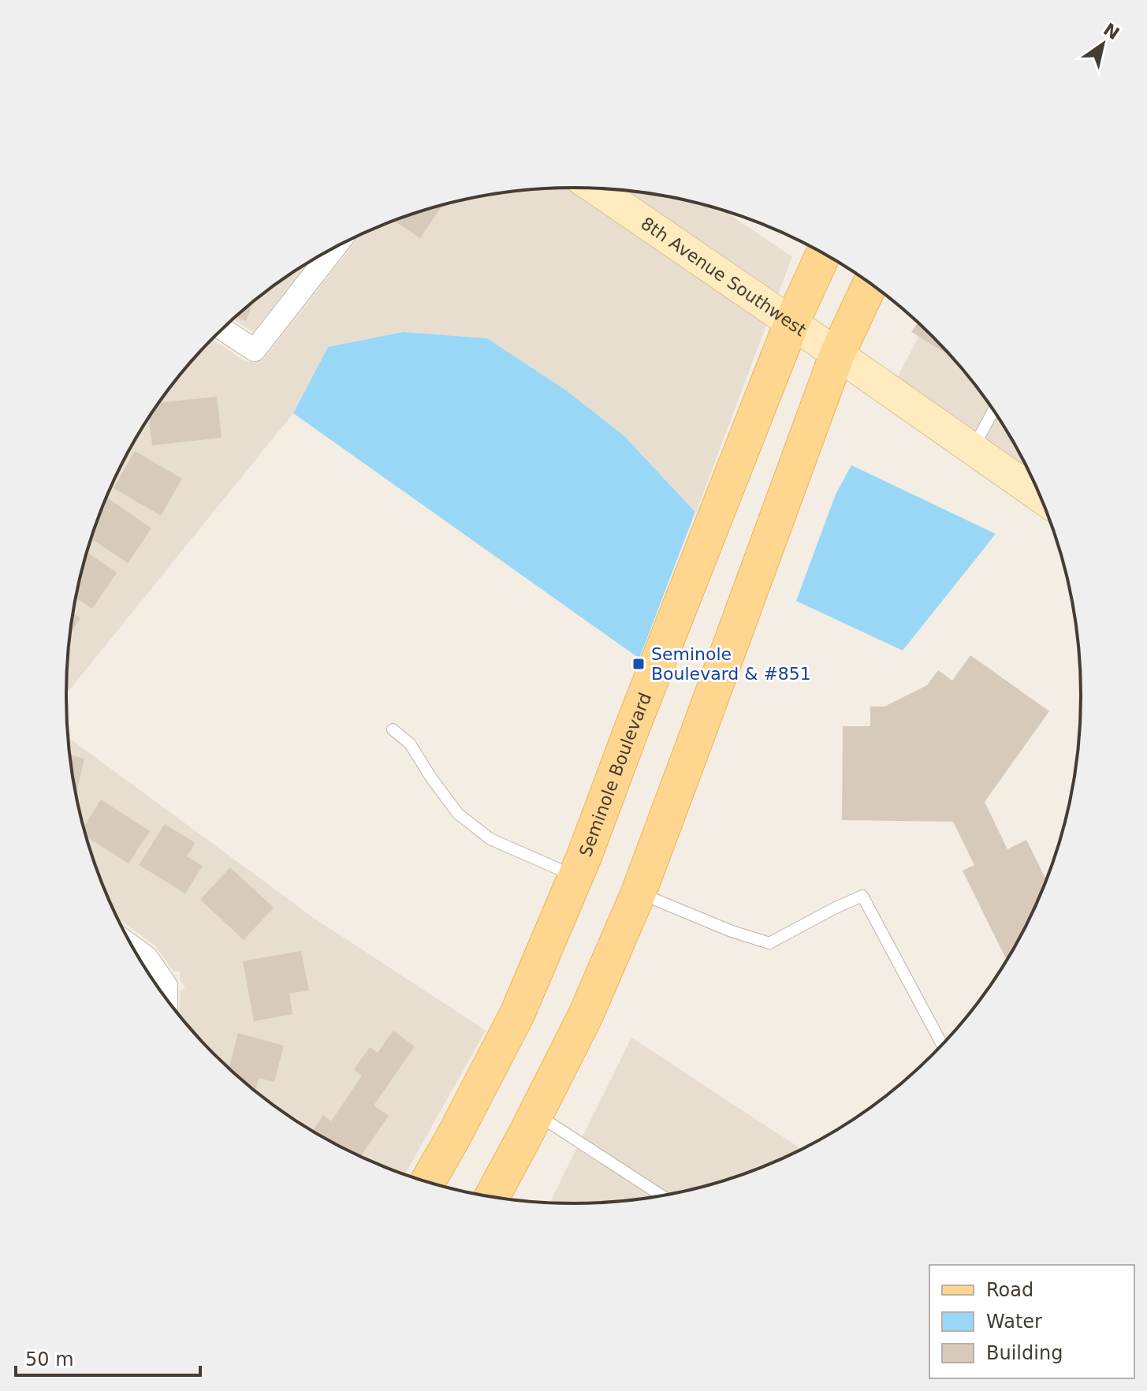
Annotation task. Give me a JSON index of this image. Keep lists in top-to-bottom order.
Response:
{
  "streets": {
    "main road": ["Seminole Boulevard"],
    "street": ["8th Avenue Southwest"]
  },
  "crossings": [
    ["8th Avenue Southwest", "Seminole Boulevard"]
  ],
  "places": {
    "transit": ["Seminole Boulevard & #851"]
  },
  "legend": ["Road", "Water", "Building"],
  "scale_bar": "50 m",
  "north": "top right"
}
